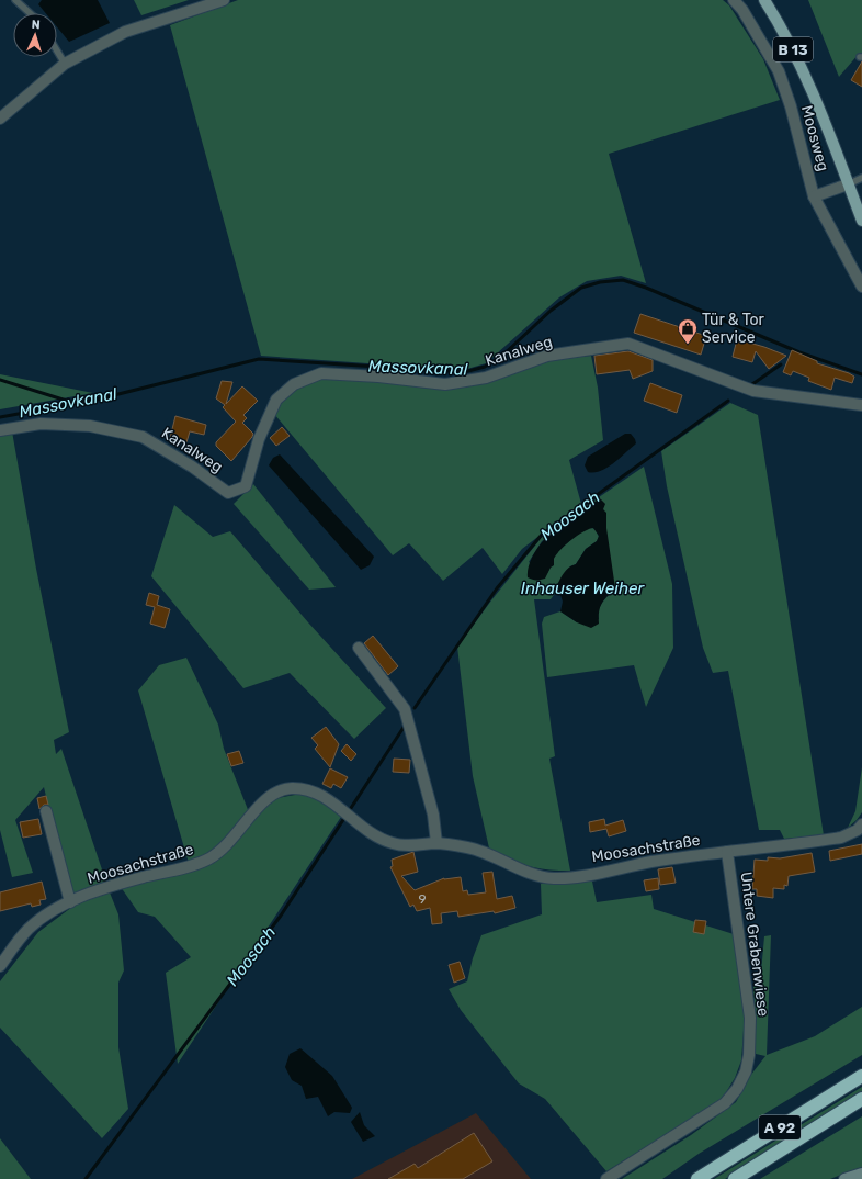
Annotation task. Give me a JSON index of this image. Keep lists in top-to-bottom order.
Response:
{
  "streets": {
    "highway": ["A 92"],
    "main road": ["B 13"],
    "street": [
      "Moosweg",
      "Kanalweg",
      "Moosachstraße",
      "Untere Grabenwiese"
    ]
  },
  "crossings": [
    ["Moosachstraße", "Untere Grabenwiese"]
  ],
  "water": ["Massovkanal", "Moosach", "Inhauser Weiher"],
  "places": {
    "shop": ["Tür & Tor Service"]
  },
  "house_numbers": ["9"],
  "north": "top"
}
